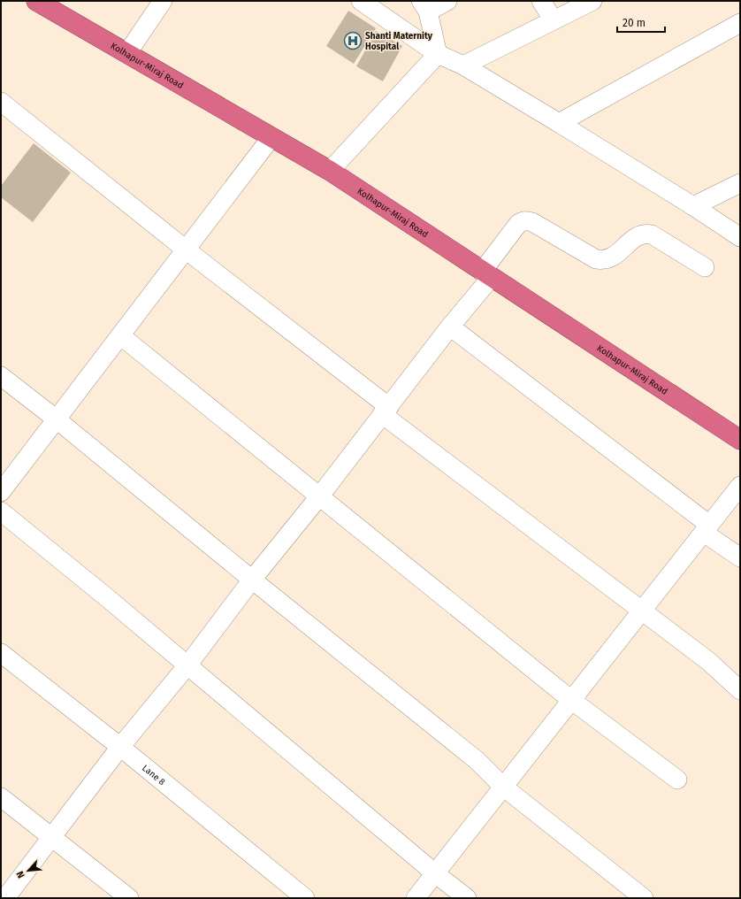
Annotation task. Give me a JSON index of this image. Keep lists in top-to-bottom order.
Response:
{
  "streets": {
    "highway": ["Kolhapur-Miraj Road"],
    "street": ["Lane 8"]
  },
  "places": {
    "hospital": ["Shanti Maternity Hospital"]
  },
  "scale_bar": "20 m",
  "north": "bottom left"
}
